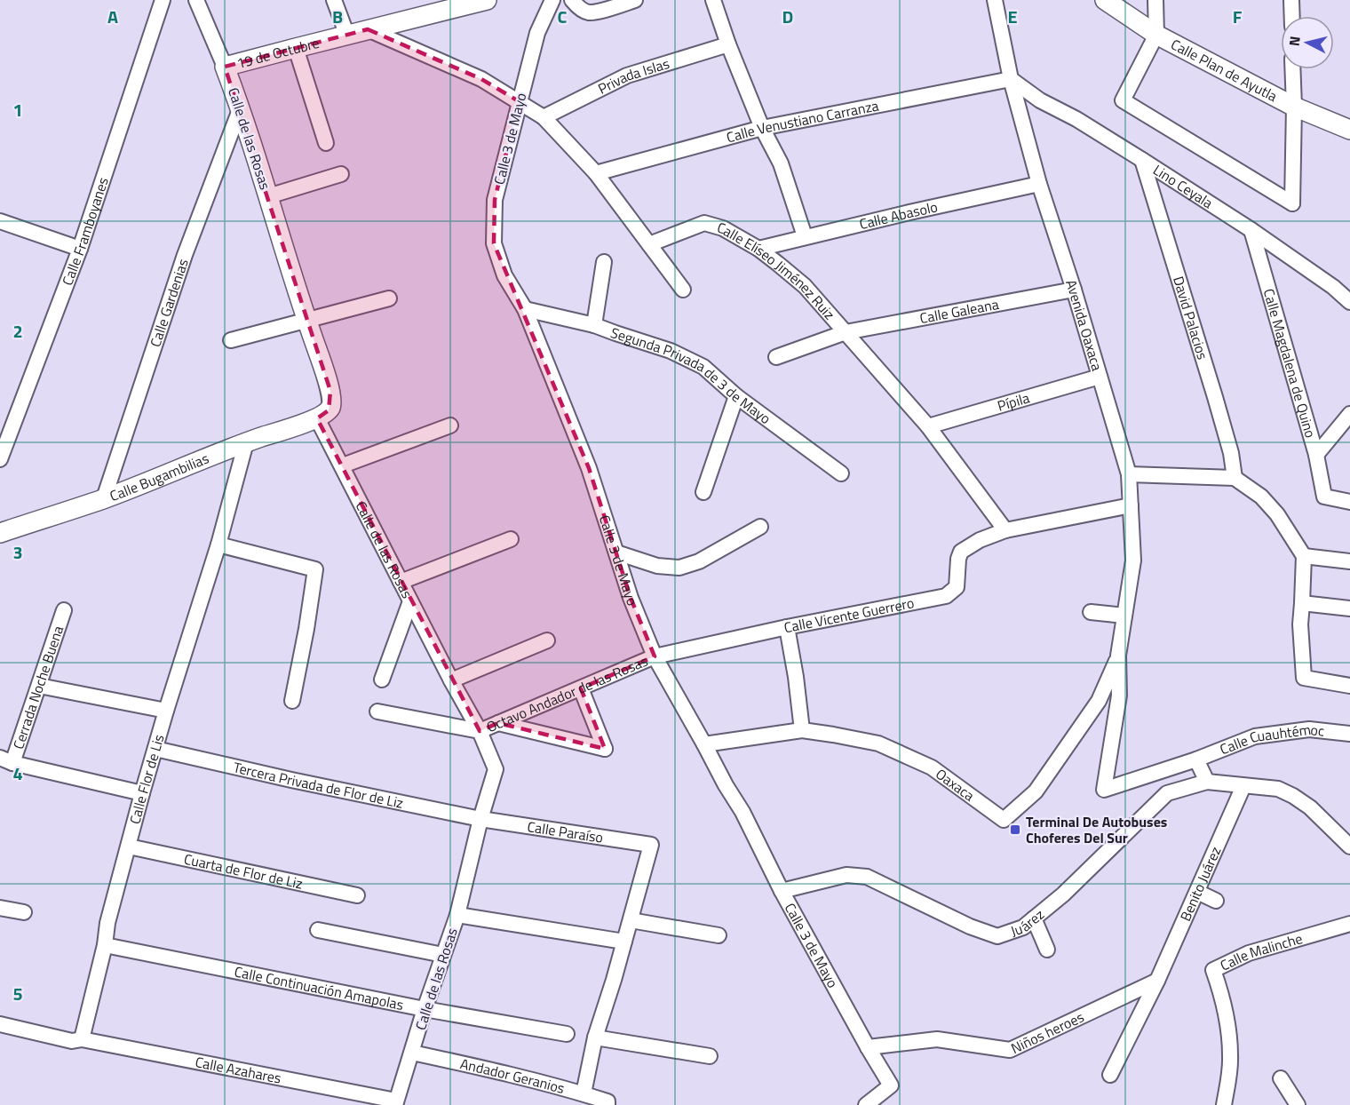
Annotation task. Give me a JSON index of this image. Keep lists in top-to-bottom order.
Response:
{
  "streets": {
    "street": [
      "19 de Octubre",
      "Calle Plan de Ayutla",
      "Privada Islas",
      "Calle Venustiano Carranza",
      "Calle de las Rosas",
      "Calle 3 de Mayo",
      "Lino Ceyala",
      "Calle Abasolo",
      "Calle Framboyanes",
      "Calle Elíseo Jiménez Ruiz",
      "Calle Gardenias",
      "Calle Galeana",
      "David Palacios",
      "Avenida Oaxaca",
      "Calle Magdalena de Quino",
      "Segunda Privada de 3 de Mayo",
      "Pípila",
      "Calle Bugambilias",
      "Calle Vicente Guerrero",
      "Cerrada Noche Buena",
      "Octavo Andador de las Rosas",
      "Calle Cuauhtémoc",
      "Calle Flor de Lis",
      "Tercera Privada de Flor de Liz",
      "Oaxaca",
      "Calle Paraíso",
      "Cuarta de Flor de Liz",
      "Benito Juárez",
      "Juárez",
      "Calle Malinche",
      "Calle Continuación Amapolas",
      "Niños heroes",
      "Calle Azahares",
      "Andador Geranios"
    ]
  },
  "crossings": [
    ["19 de Octubre", "Calle de las Rosas"],
    ["Calle Venustiano Carranza", "Lino Ceyala"],
    ["Calle Venustiano Carranza", "Avenida Oaxaca"],
    ["Calle de las Rosas", "Calle Gardenias"],
    ["Calle de las Rosas", "Calle Bugambilias"],
    ["Calle de las Rosas", "Octavo Andador de las Rosas"],
    ["Calle de las Rosas", "Tercera Privada de Flor de Liz"],
    ["Calle de las Rosas", "Calle Paraíso"],
    ["Calle de las Rosas", "Calle Continuación Amapolas"],
    ["Calle de las Rosas", "Calle Azahares"],
    ["Calle de las Rosas", "Andador Geranios"],
    ["Calle 3 de Mayo", "Segunda Privada de 3 de Mayo"],
    ["Calle 3 de Mayo", "Calle Vicente Guerrero"],
    ["Calle 3 de Mayo", "Octavo Andador de las Rosas"],
    ["Calle 3 de Mayo", "Oaxaca"],
    ["Calle 3 de Mayo", "Juárez"],
    ["Calle 3 de Mayo", "Niños heroes"],
    ["Lino Ceyala", "David Palacios"],
    ["Lino Ceyala", "Avenida Oaxaca"],
    ["Lino Ceyala", "Calle Magdalena de Quino"],
    ["Calle Abasolo", "Calle Elíseo Jiménez Ruiz"],
    ["Calle Abasolo", "Avenida Oaxaca"],
    ["Calle Elíseo Jiménez Ruiz", "Calle Galeana"],
    ["Calle Elíseo Jiménez Ruiz", "Pípila"],
    ["Calle Elíseo Jiménez Ruiz", "Calle Vicente Guerrero"],
    ["Calle Gardenias", "Calle Bugambilias"],
    ["Calle Galeana", "Avenida Oaxaca"],
    ["Avenida Oaxaca", "Pípila"],
    ["Avenida Oaxaca", "Calle Cuauhtémoc"],
    ["Avenida Oaxaca", "Oaxaca"],
    ["Calle Bugambilias", "Calle Flor de Lis"],
    ["Calle Vicente Guerrero", "Octavo Andador de las Rosas"],
    ["Calle Cuauhtémoc", "Oaxaca"],
    ["Calle Flor de Lis", "Tercera Privada de Flor de Liz"],
    ["Calle Flor de Lis", "Cuarta de Flor de Liz"],
    ["Calle Flor de Lis", "Calle Continuación Amapolas"],
    ["Calle Flor de Lis", "Calle Azahares"],
    ["Tercera Privada de Flor de Liz", "Calle Paraíso"],
    ["Benito Juárez", "Niños heroes"]
  ],
  "places": {
    "transit": ["Terminal De Autobuses Choferes Del Sur"]
  },
  "north": "left",
  "grid": {
    "columns": [
      "A",
      "B",
      "C",
      "D",
      "E",
      "F"
    ],
    "rows": [
      "1",
      "2",
      "3",
      "4",
      "5"
    ]
  }
}
